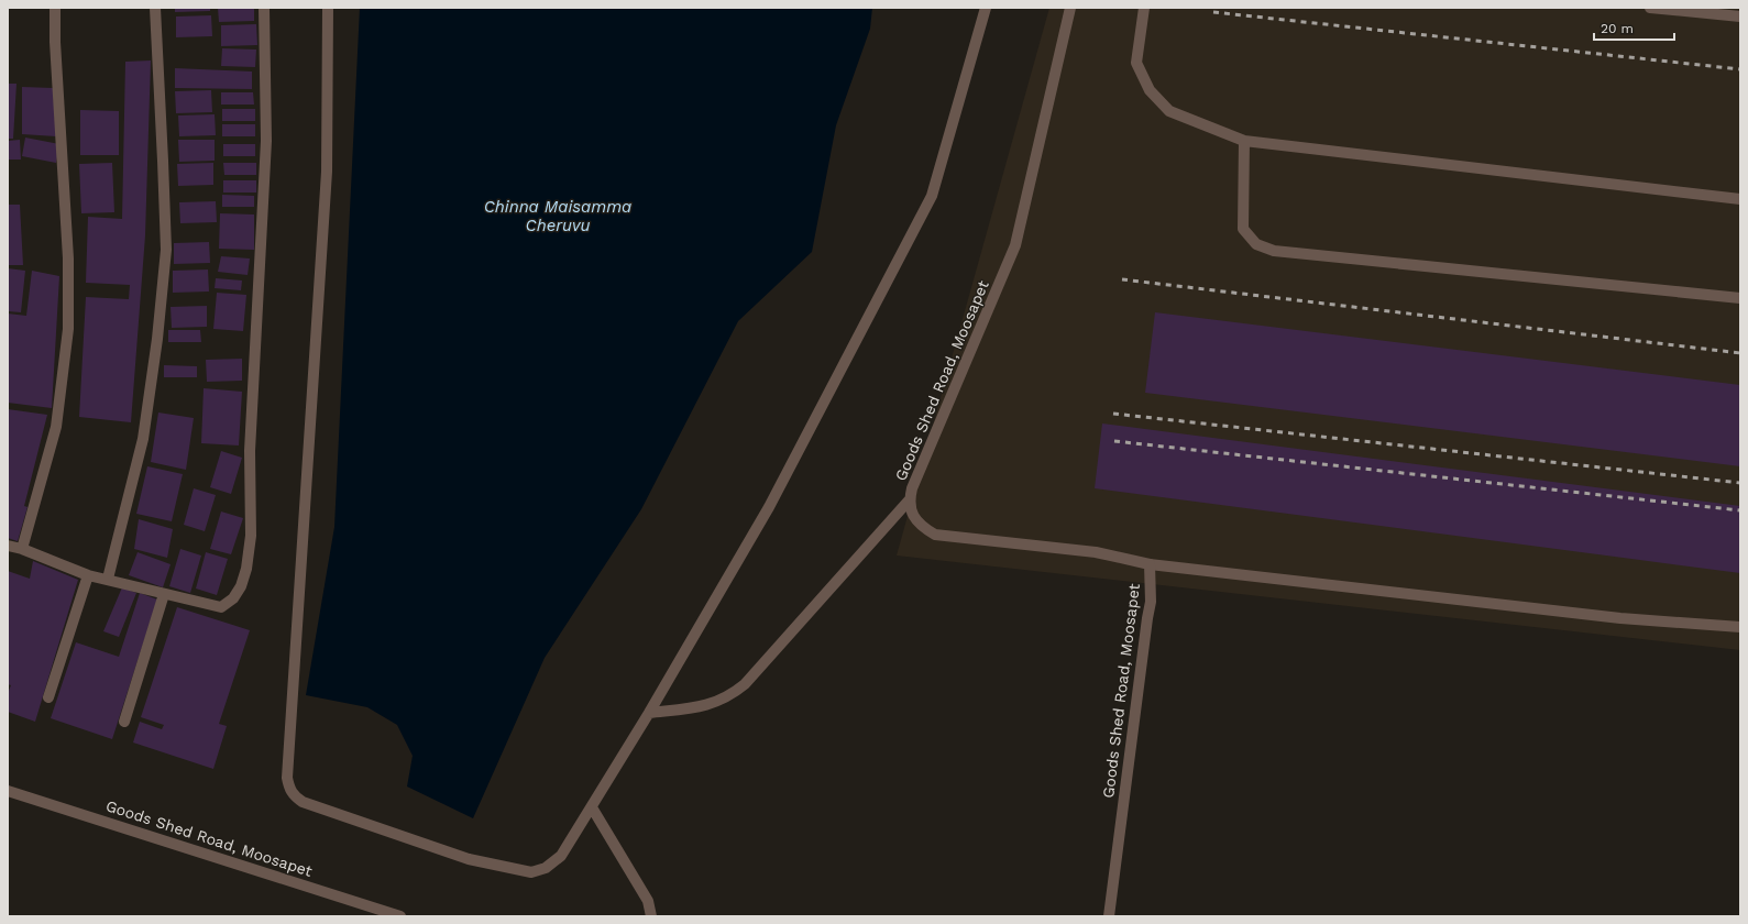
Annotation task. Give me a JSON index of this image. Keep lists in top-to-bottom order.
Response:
{
  "streets": {
    "street": ["Goods Shed Road, Moosapet"]
  },
  "water": ["Chinna Maisamma Cheruvu"],
  "scale_bar": "20 m"
}
